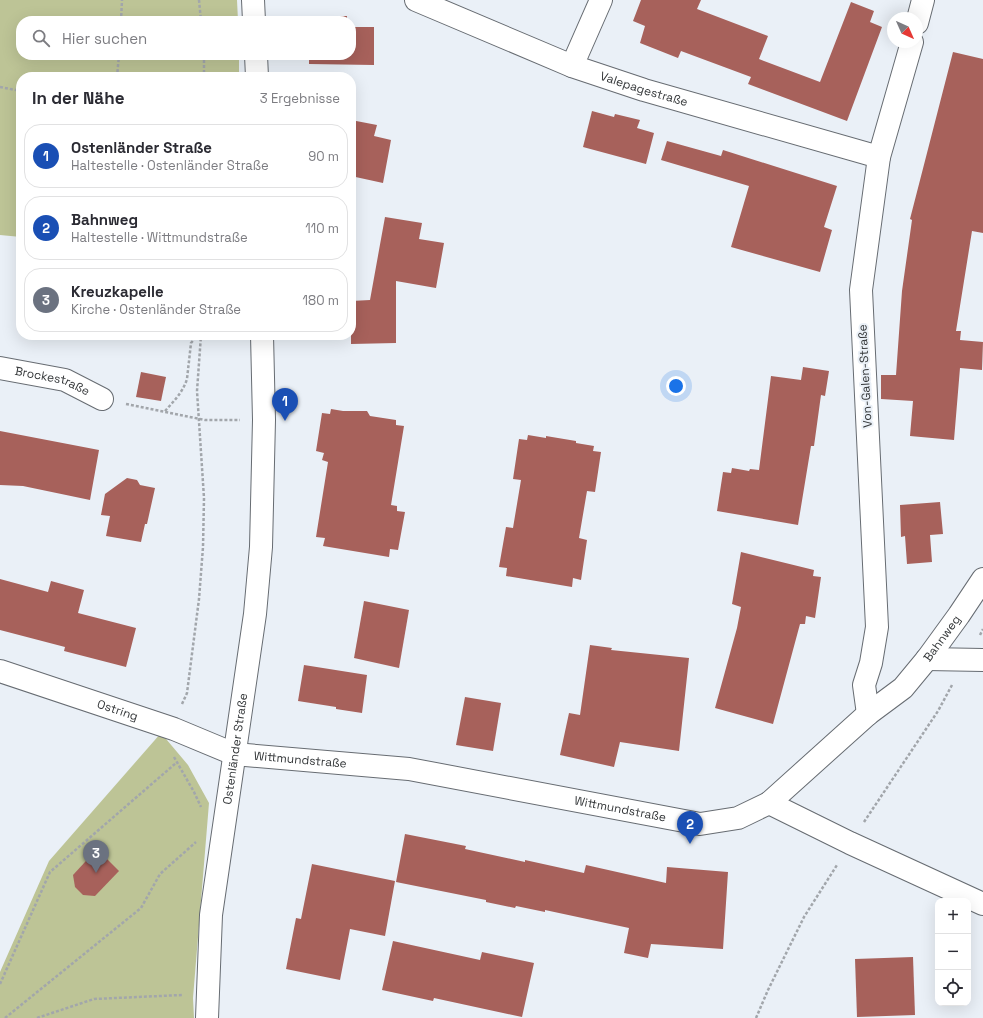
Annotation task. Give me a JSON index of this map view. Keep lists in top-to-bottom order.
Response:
{
  "streets": {
    "street": [
      "Valepagestraße",
      "Von-Galen-Straße",
      "Brockestraße",
      "Bahnweg",
      "Ostring",
      "Ostenländer Straße",
      "Wittmundstraße"
    ]
  },
  "crossings": [
    ["Valepagestraße", "Von-Galen-Straße"],
    ["Von-Galen-Straße", "Bahnweg"],
    ["Bahnweg", "Wittmundstraße"],
    ["Ostring", "Ostenländer Straße"],
    ["Ostring", "Wittmundstraße"],
    ["Ostenländer Straße", "Wittmundstraße"]
  ],
  "north": "bottom right",
  "page": {
    "search": "Hier suchen",
    "heading": ["In der Nähe", "3 Ergebnisse"],
    "list": [
      {
        "mark": "1",
        "name": "Ostenländer Straße",
        "note": "Haltestelle · Ostenländer Straße",
        "value": "90 m"
      },
      {
        "mark": "2",
        "name": "Bahnweg",
        "note": "Haltestelle · Wittmundstraße",
        "value": "110 m"
      },
      {
        "mark": "3",
        "name": "Kreuzkapelle",
        "note": "Kirche · Ostenländer Straße",
        "value": "180 m"
      }
    ],
    "pins": ["1", "2", "3"],
    "map_buttons": ["+", "−"]
  }
}
